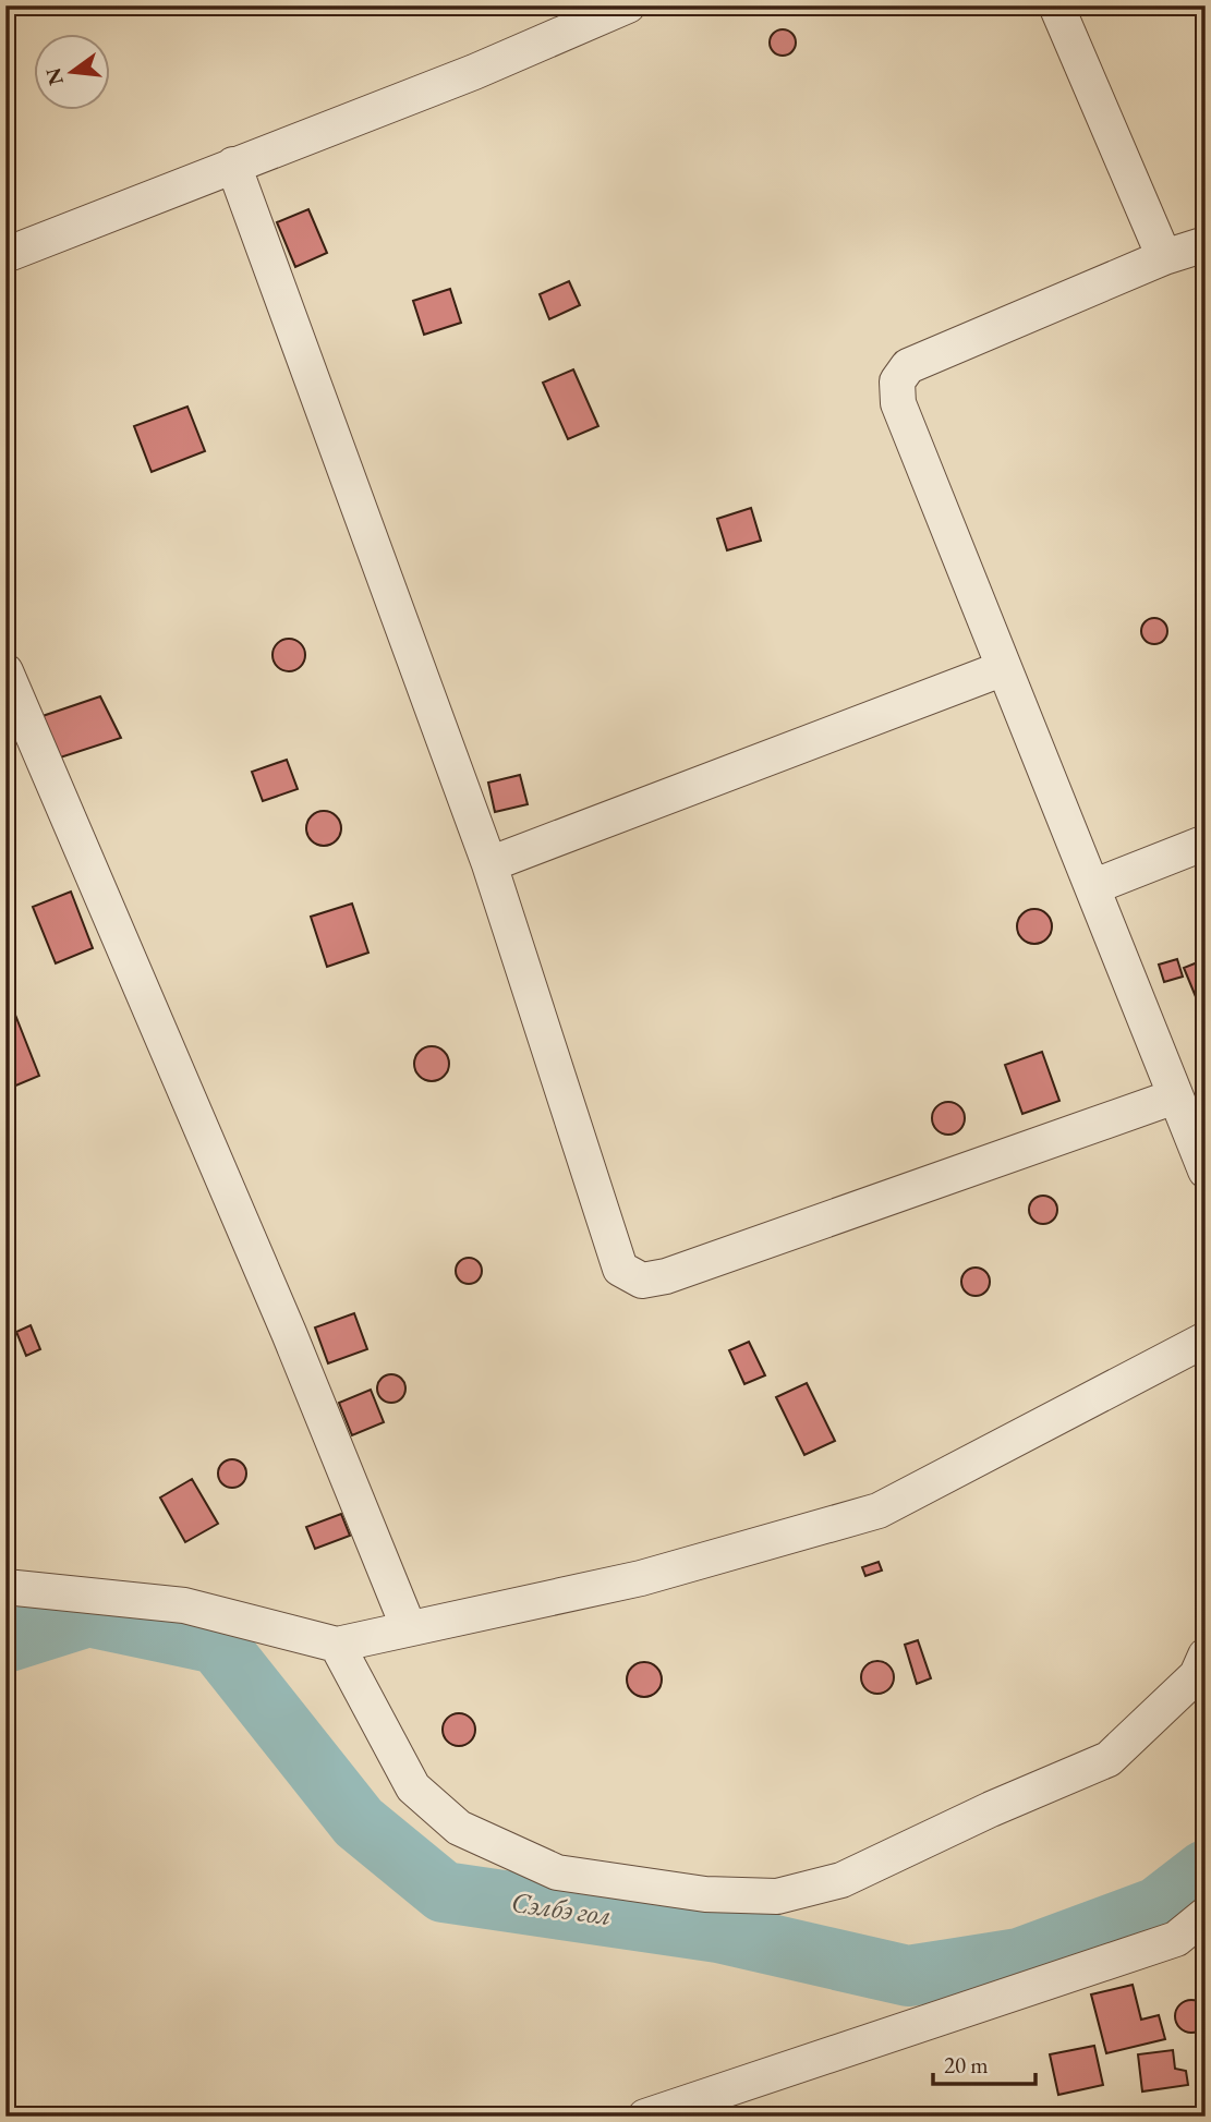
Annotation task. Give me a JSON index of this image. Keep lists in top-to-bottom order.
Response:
{
  "water": ["Сэлбэ гол"],
  "scale_bar": "20 m",
  "north": "left"
}
